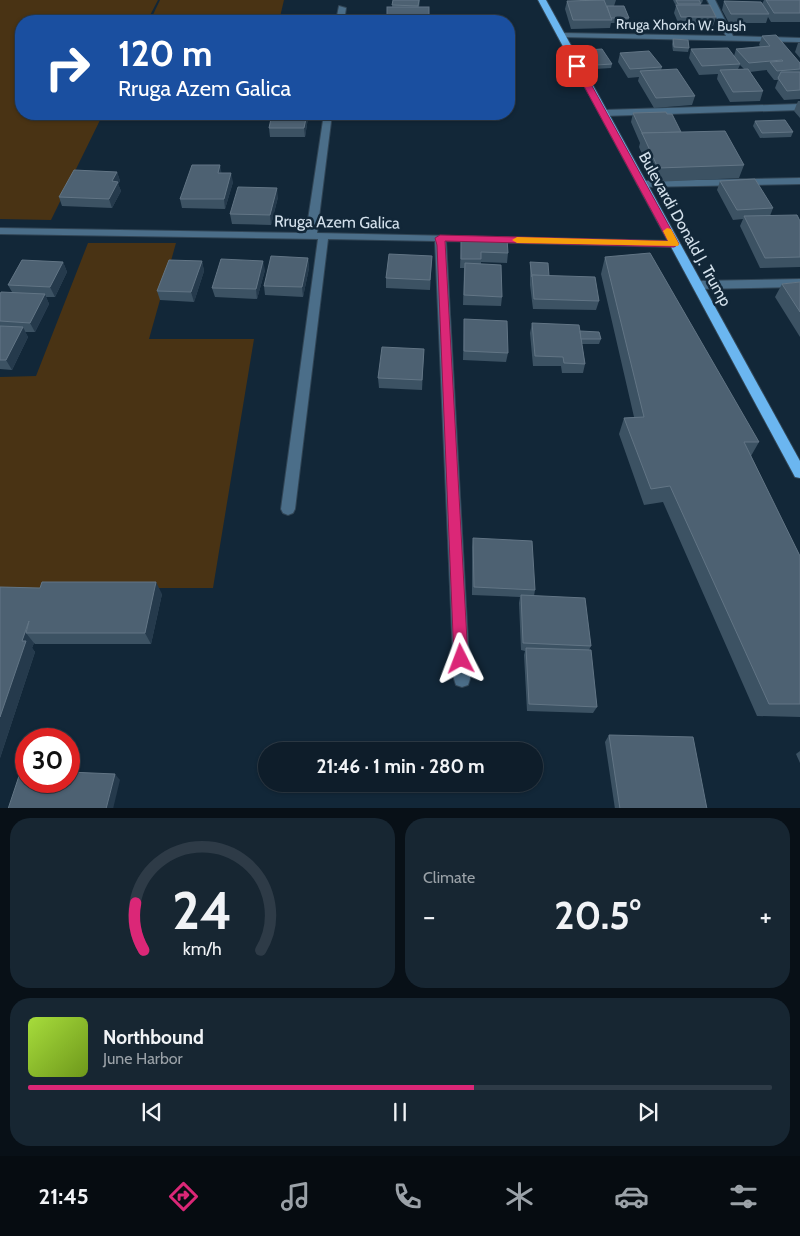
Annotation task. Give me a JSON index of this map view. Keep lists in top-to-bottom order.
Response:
{
  "streets": {
    "main road": ["Bulevardi Donald J. Trump"],
    "street": ["Rruga Xhorxh W. Bush", "Rruga Azem Galica"]
  },
  "crossings": [
    ["Rruga Xhorxh W. Bush", "Bulevardi Donald J. Trump"],
    ["Rruga Azem Galica", "Bulevardi Donald J. Trump"]
  ],
  "page": {
    "turn": ["120 m", "Rruga Azem Galica"],
    "limit": "30",
    "trip": "21:46 · 1 min · 280 m",
    "tile": "Climate",
    "heat": ["−", "20.5°", "+"],
    "song": ["Northbound", "June Harbor"],
    "tabs": "21:45",
    "gauge": ["24", "km/h"]
  }
}
